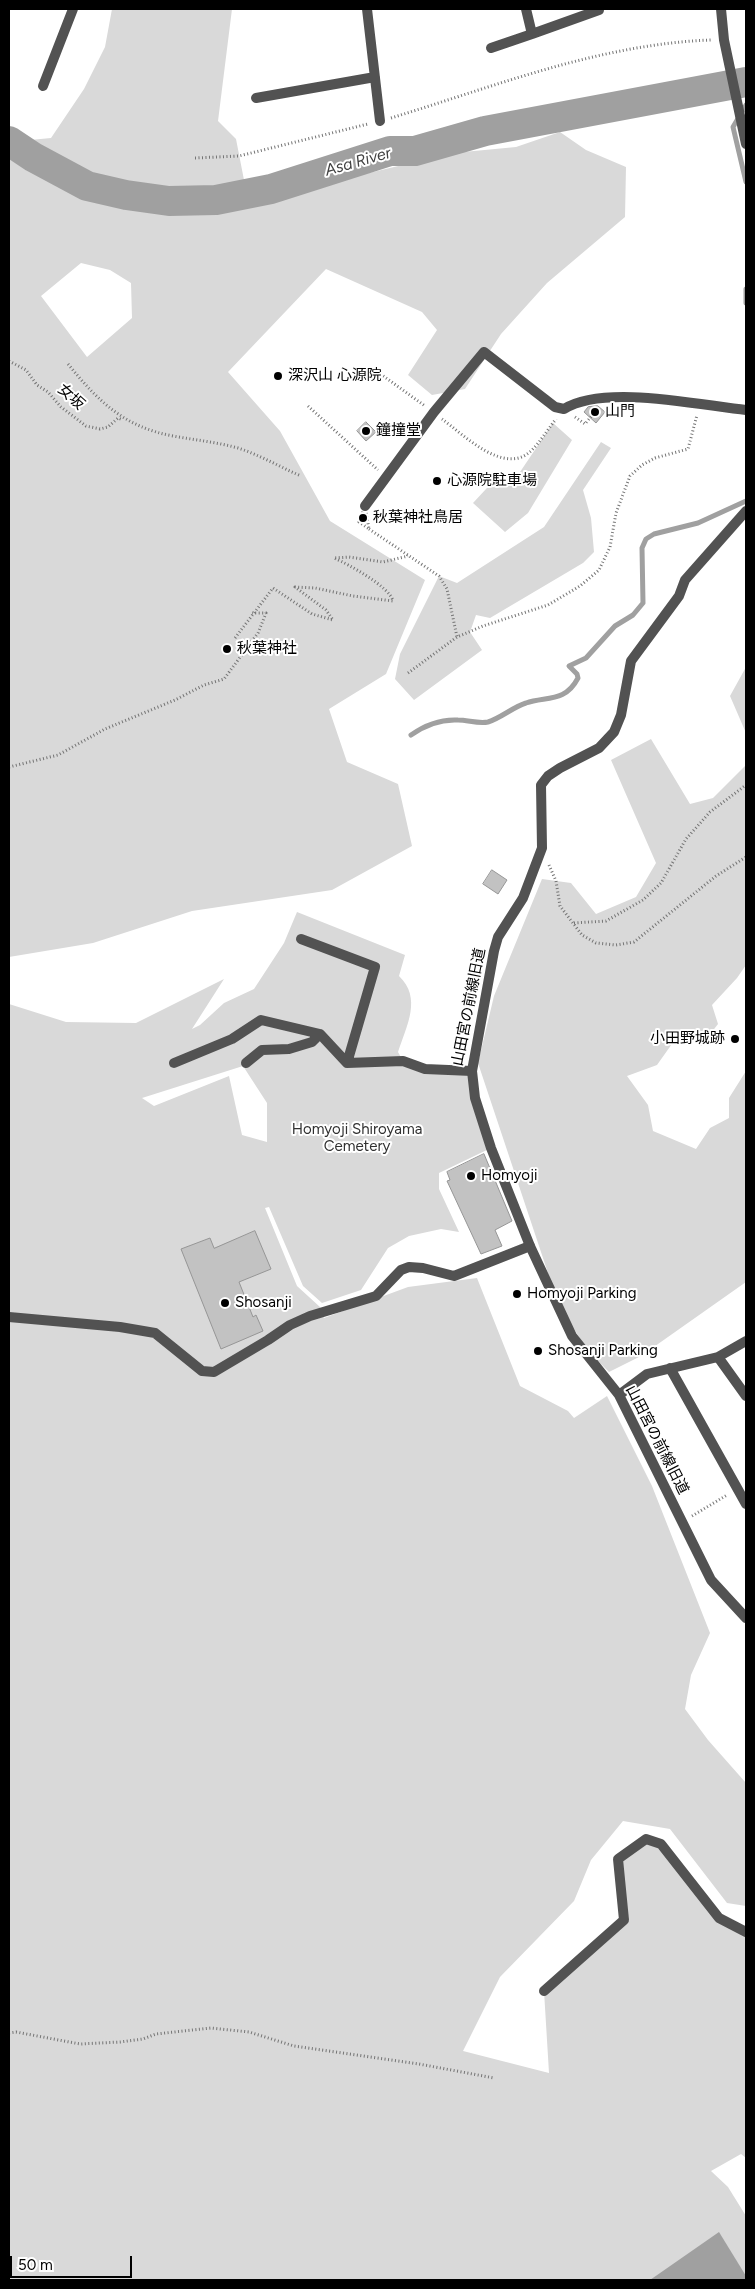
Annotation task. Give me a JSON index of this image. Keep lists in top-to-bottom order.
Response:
{
  "streets": {
    "street": ["山田宮の前線旧道"],
    "path": ["女坂"]
  },
  "water": ["Asa River"],
  "parks": ["Homyoji Shiroyama Cemetery"],
  "places": [
    "深沢山 心源院",
    "山門",
    "鐘撞堂",
    "心源院駐車場",
    "秋葉神社鳥居",
    "秋葉神社",
    "小田野城跡",
    "Homyoji",
    "Homyoji Parking",
    "Shosanji",
    "Shosanji Parking"
  ],
  "scale_bar": "50 m"
}
